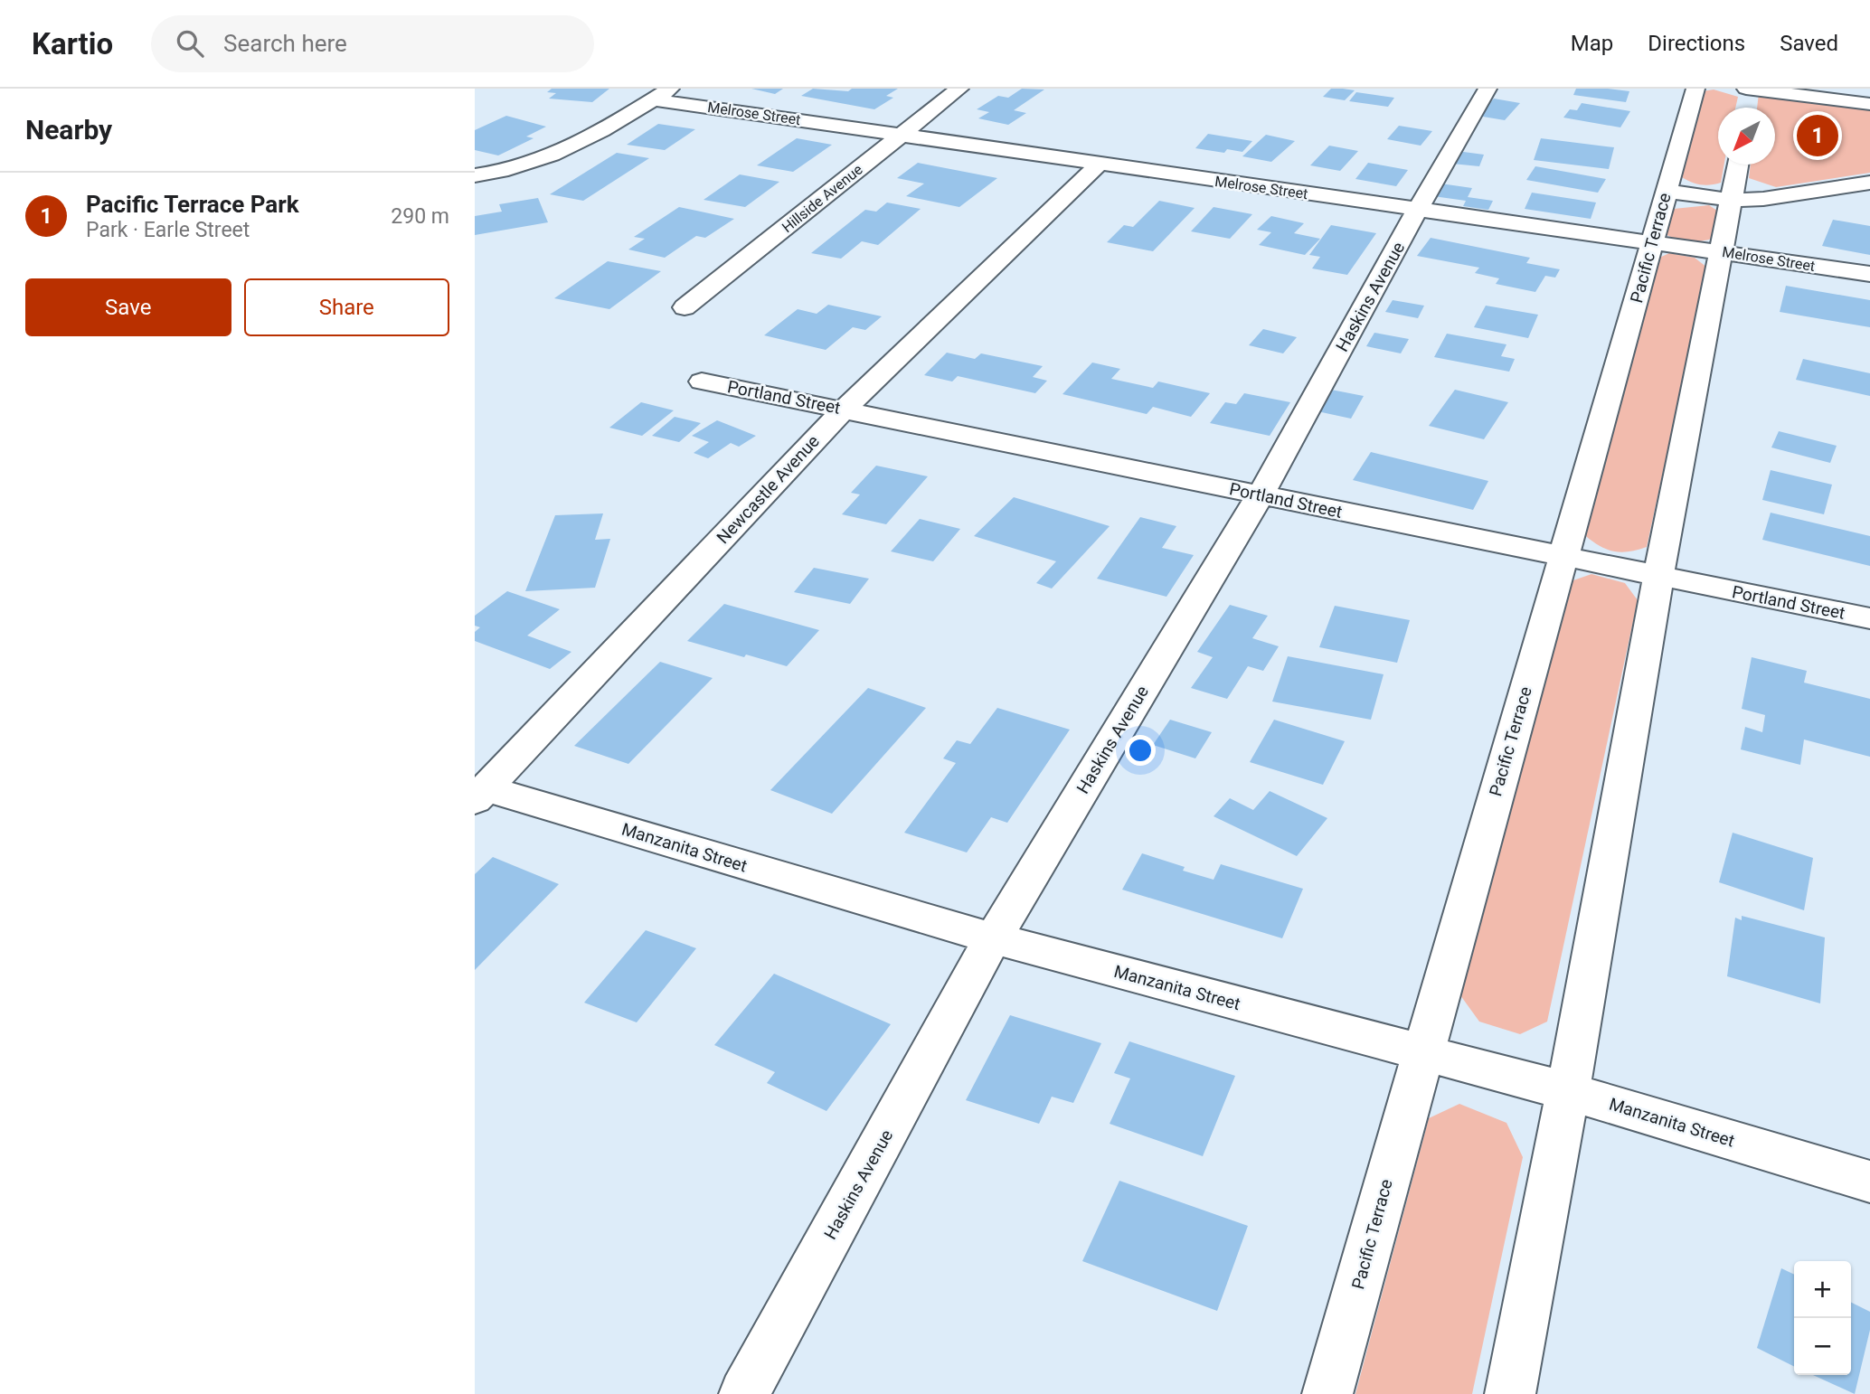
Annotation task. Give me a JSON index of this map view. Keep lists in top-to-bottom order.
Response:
{
  "streets": {
    "street": [
      "Melrose Street",
      "Hillside Avenue",
      "Pacific Terrace",
      "Haskins Avenue",
      "Portland Street",
      "Newcastle Avenue",
      "Manzanita Street"
    ]
  },
  "crossings": [
    ["Melrose Street", "Hillside Avenue"],
    ["Melrose Street", "Pacific Terrace"],
    ["Melrose Street", "Haskins Avenue"],
    ["Melrose Street", "Newcastle Avenue"],
    ["Pacific Terrace", "Portland Street"],
    ["Pacific Terrace", "Manzanita Street"],
    ["Haskins Avenue", "Portland Street"],
    ["Haskins Avenue", "Manzanita Street"],
    ["Portland Street", "Newcastle Avenue"],
    ["Newcastle Avenue", "Manzanita Street"]
  ],
  "north": "bottom left",
  "page": {
    "header": "Kartio",
    "search": "Search here",
    "nav": ["Map", "Directions", "Saved"],
    "heading": "Nearby",
    "pins": "1",
    "list": [
      {
        "mark": "1",
        "name": "Pacific Terrace Park",
        "note": "Park · Earle Street",
        "value": "290 m"
      }
    ],
    "buttons": ["Save", "Share"],
    "map_buttons": ["+", "−"]
  }
}
